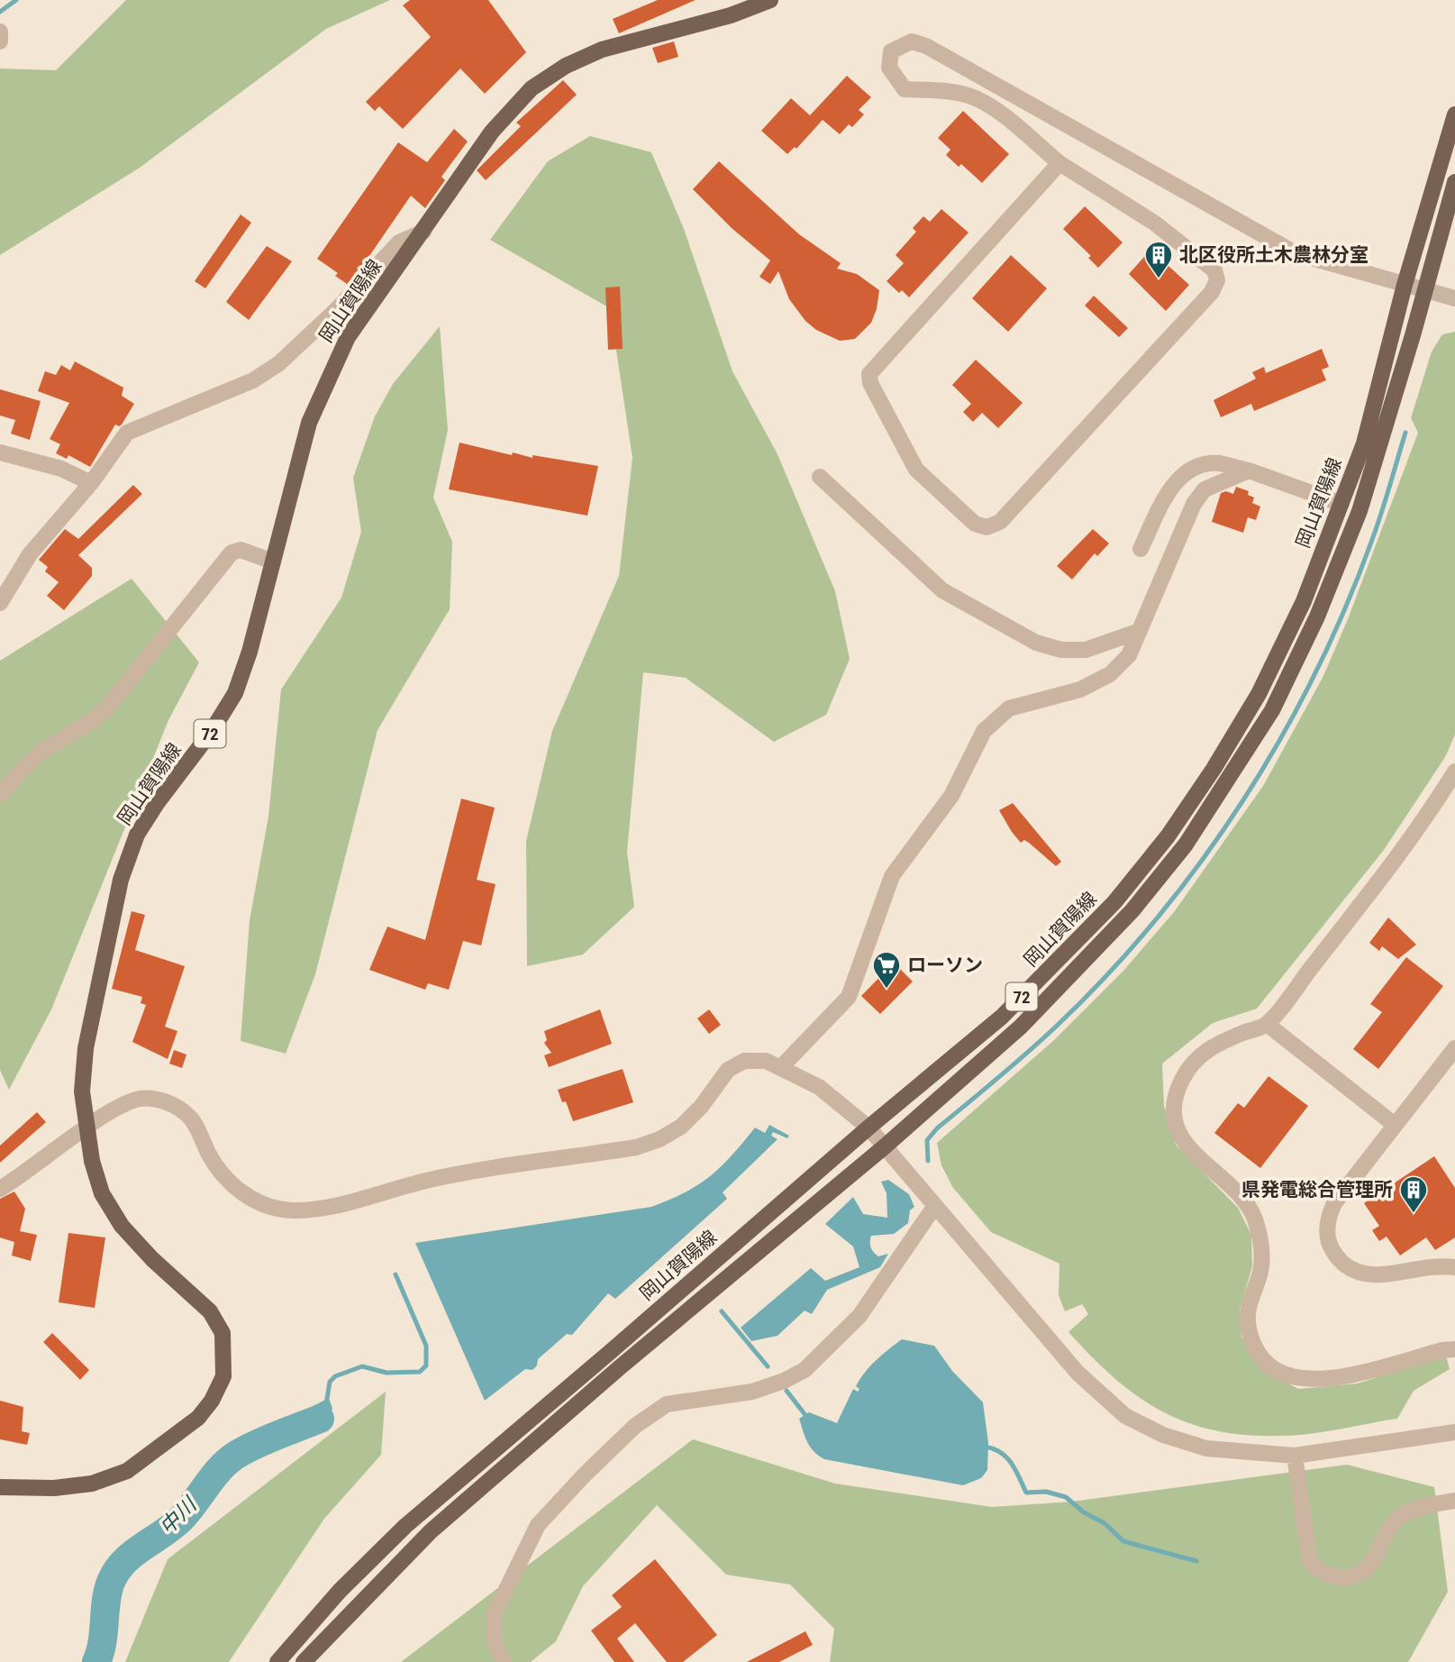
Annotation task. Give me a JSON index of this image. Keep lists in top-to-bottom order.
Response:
{
  "streets": {
    "main road": ["岡山賀陽線", "72"]
  },
  "water": ["中川"],
  "places": {
    "building": ["北区役所土木農林分室", "県発電総合管理所"],
    "supermarket": ["ローソン"]
  }
}
